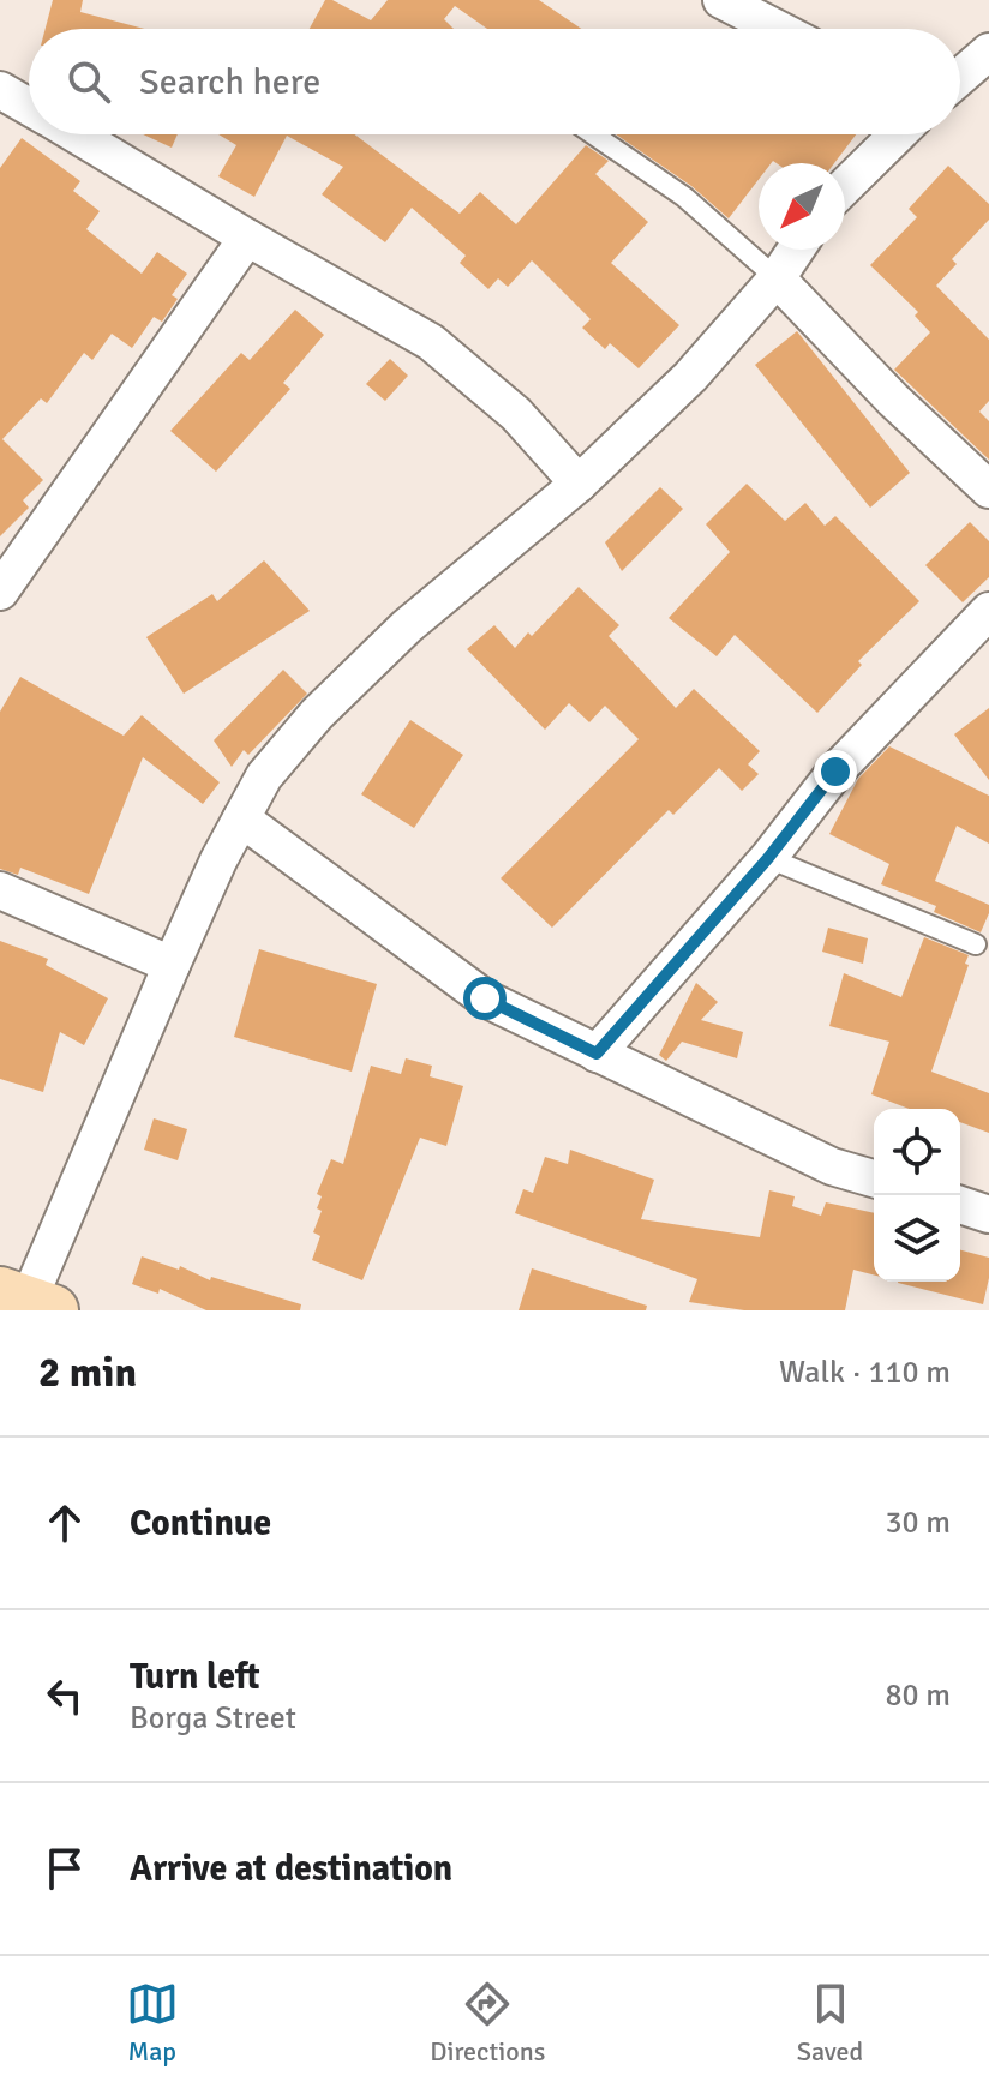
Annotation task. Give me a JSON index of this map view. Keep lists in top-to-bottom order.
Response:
{
  "north": "bottom left",
  "page": {
    "search": "Search here",
    "heading": ["2 min", "Walk · 110 m"],
    "list": [
      ["Continue", "30 m"],
      ["Turn left", "Borga Street", "80 m"],
      "Arrive at destination"
    ],
    "nav": ["Map", "Directions", "Saved"]
  }
}
